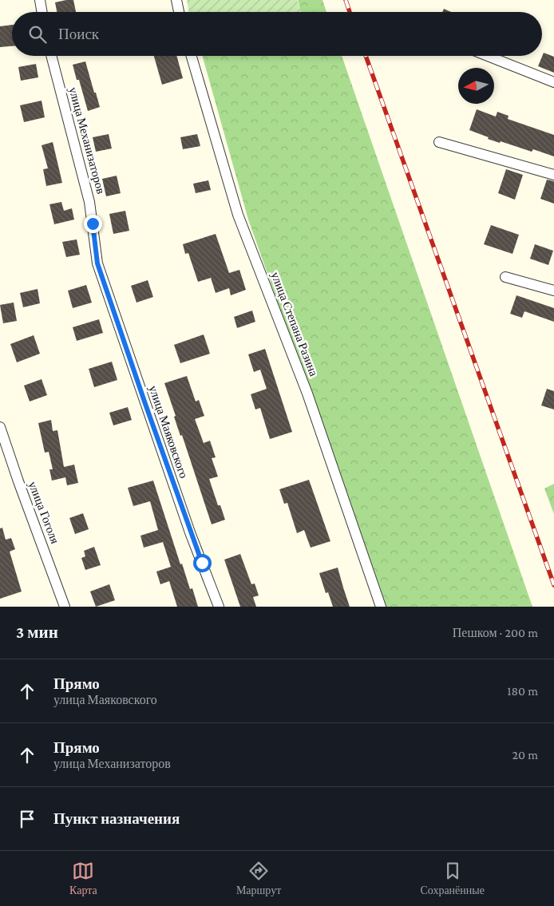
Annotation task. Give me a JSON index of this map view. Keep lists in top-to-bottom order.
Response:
{
  "streets": {
    "street": [
      "улица Механизаторов",
      "улица Степана Разина",
      "улица Маяковского",
      "улица Гоголя"
    ]
  },
  "crossings": [
    ["улица Механизаторов", "улица Маяковского"]
  ],
  "north": "left",
  "page": {
    "search": "Поиск",
    "heading": ["3 мин", "Пешком · 200 m"],
    "list": [
      ["Прямо", "улица Маяковского", "180 m"],
      ["Прямо", "улица Механизаторов", "20 m"],
      "Пункт назначения"
    ],
    "nav": ["Карта", "Маршрут", "Сохранённые"]
  }
}
